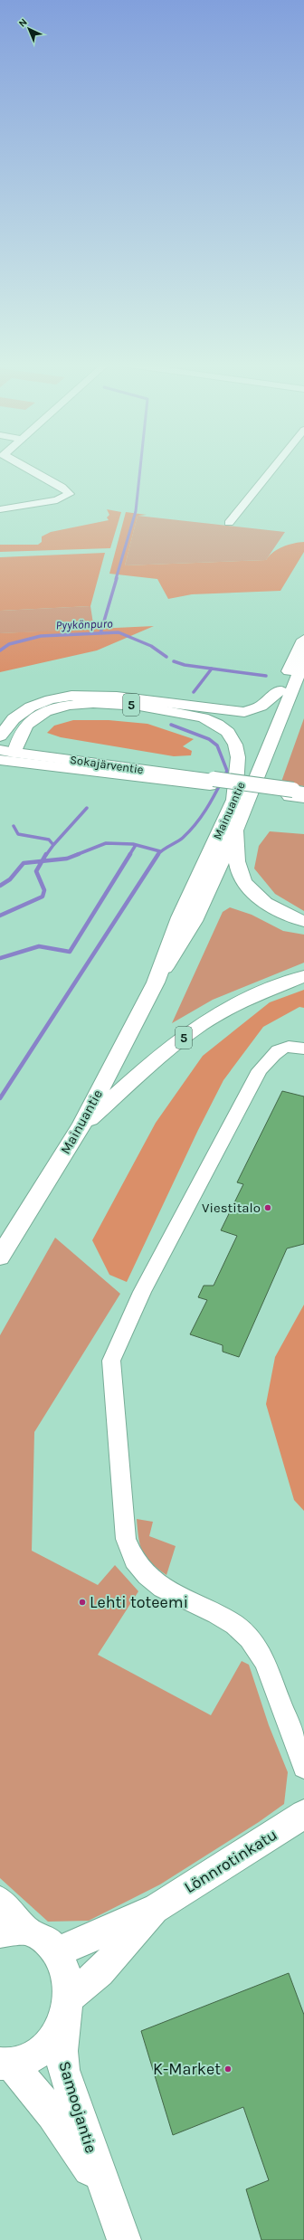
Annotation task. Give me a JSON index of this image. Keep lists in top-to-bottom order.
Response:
{
  "streets": {
    "main road": [
      "5",
      "Sokajärventie",
      "Mainuantie",
      "Lönnrotinkatu",
      "Samoojantie"
    ]
  },
  "crossings": [
    ["5", "Sokajärventie"],
    ["5", "Mainuantie"],
    ["Lönnrotinkatu", "Samoojantie"]
  ],
  "water": ["Pyykönpuro"],
  "places": ["Viestitalo", "Lehti toteemi", "K-Market"],
  "north": "top left"
}
